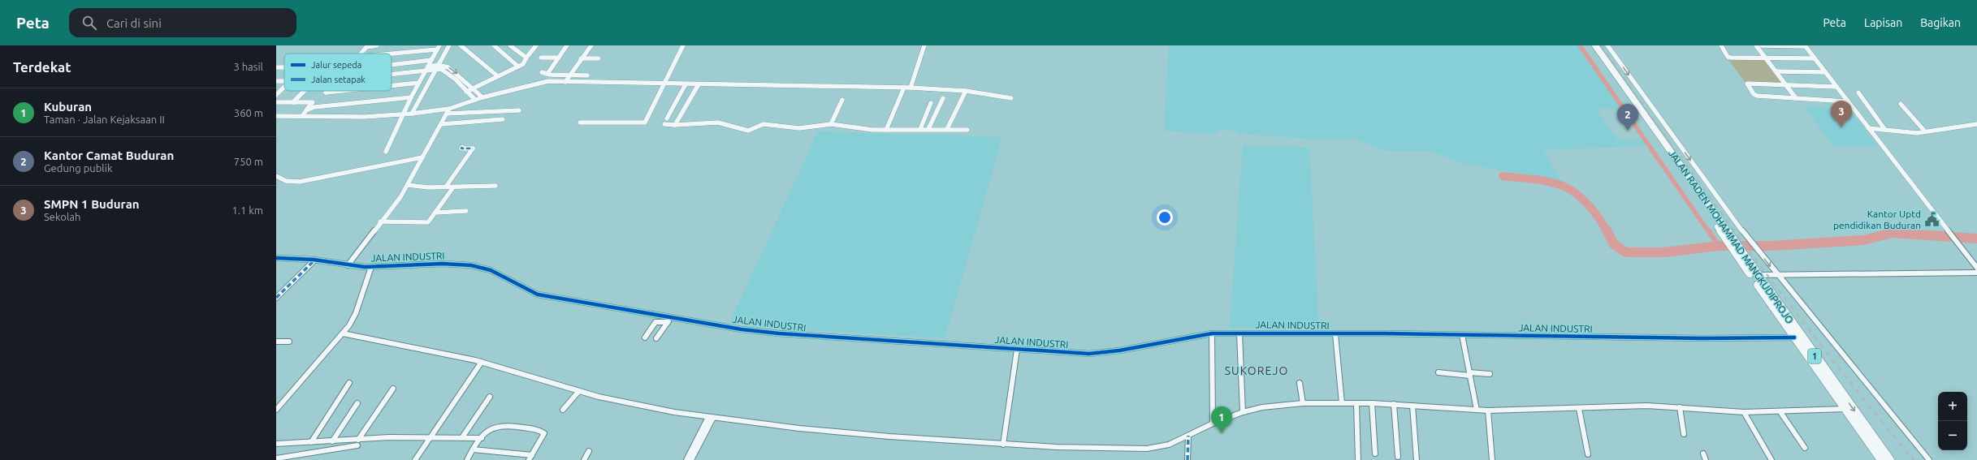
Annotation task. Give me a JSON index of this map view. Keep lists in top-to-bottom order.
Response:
{
  "streets": {
    "highway": ["JALAN RADEN MOHAMMAD MANGKUDIPROJO", "1"],
    "street": ["JALAN INDUSTRI"]
  },
  "crossings": [
    ["JALAN RADEN MOHAMMAD MANGKUDIPROJO", "JALAN INDUSTRI"]
  ],
  "districts": ["SUKOREJO"],
  "places": {
    "public building": ["Kantor Uptd pendidikan Buduran"]
  },
  "legend": ["Jalur sepeda", "Jalan setapak"],
  "page": {
    "header": "Peta",
    "search": "Cari di sini",
    "nav": ["Peta", "Lapisan", "Bagikan"],
    "heading": ["Terdekat", "3 hasil"],
    "list": [
      {
        "mark": "1",
        "name": "Kuburan",
        "note": "Taman · Jalan Kejaksaan II",
        "value": "360 m"
      },
      {
        "mark": "2",
        "name": "Kantor Camat Buduran",
        "note": "Gedung publik",
        "value": "750 m"
      },
      {
        "mark": "3",
        "name": "SMPN 1 Buduran",
        "note": "Sekolah",
        "value": "1.1 km"
      }
    ],
    "pins": ["3", "2", "1"],
    "map_buttons": ["+", "−"]
  }
}
